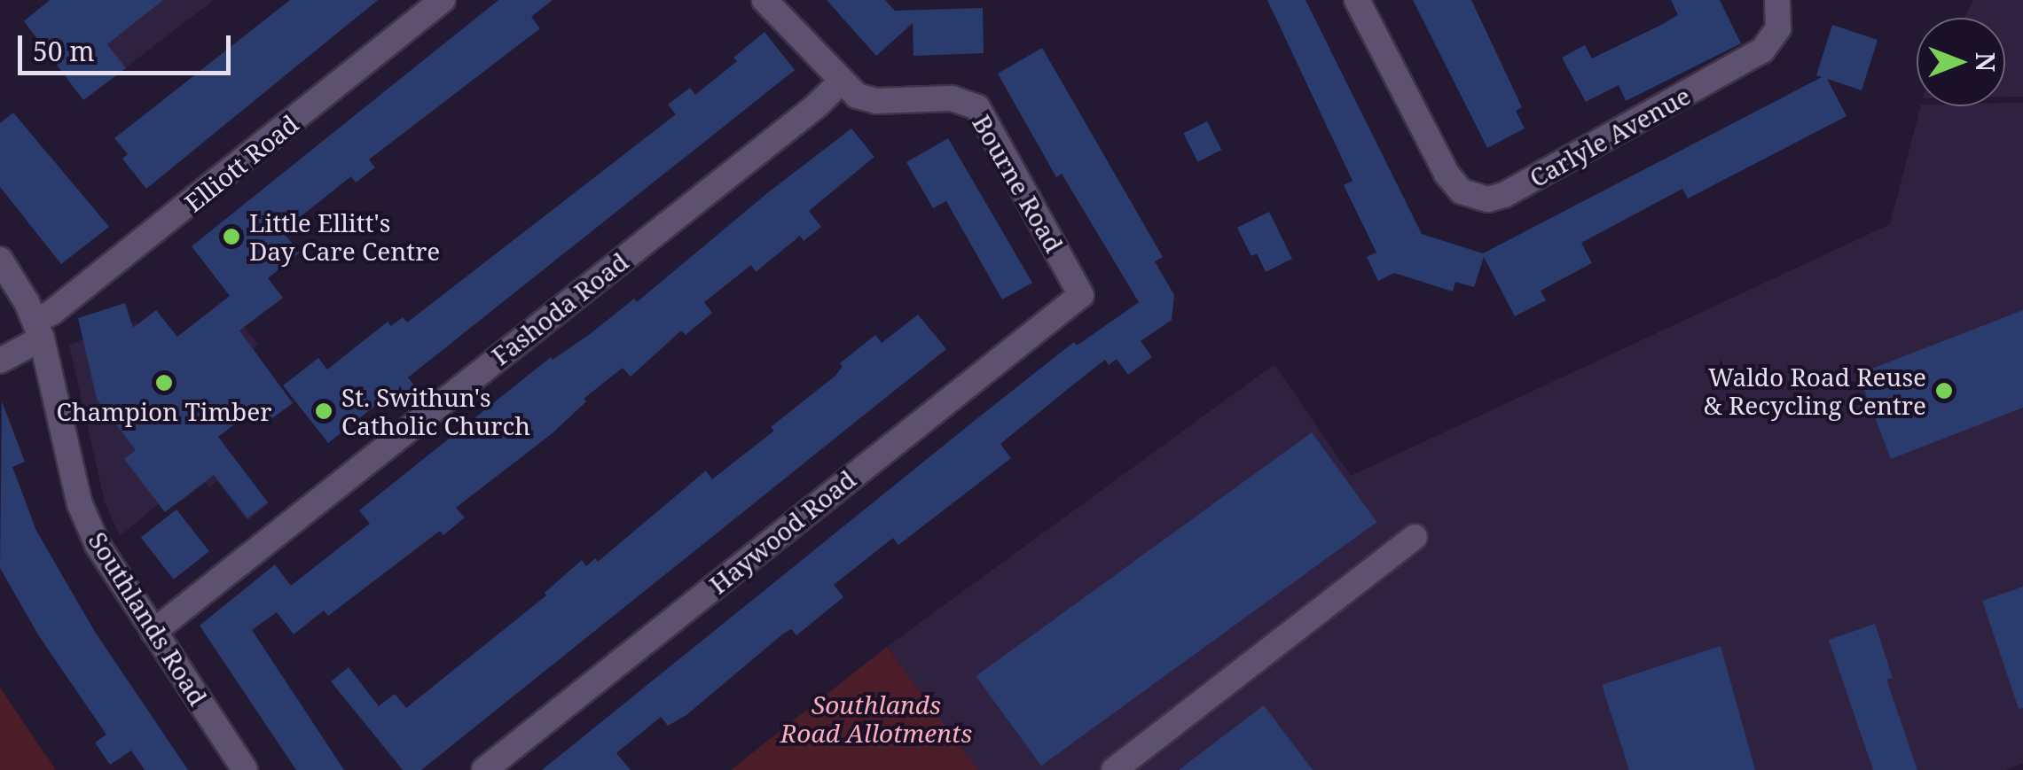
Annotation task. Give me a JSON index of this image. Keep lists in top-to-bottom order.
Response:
{
  "streets": {
    "street": [
      "Carlyle Avenue",
      "Elliott Road",
      "Bourne Road",
      "Fashoda Road",
      "Haywood Road",
      "Southlands Road"
    ]
  },
  "crossings": [
    ["Elliott Road", "Southlands Road"],
    ["Bourne Road", "Fashoda Road"],
    ["Bourne Road", "Haywood Road"],
    ["Fashoda Road", "Southlands Road"]
  ],
  "parks": ["Southlands Road Allotments"],
  "places": [
    "Little Ellitt's Day Care Centre",
    "Champion Timber",
    "Waldo Road Reuse & Recycling Centre",
    "St. Swithun's Catholic Church"
  ],
  "scale_bar": "50 m",
  "north": "right"
}
